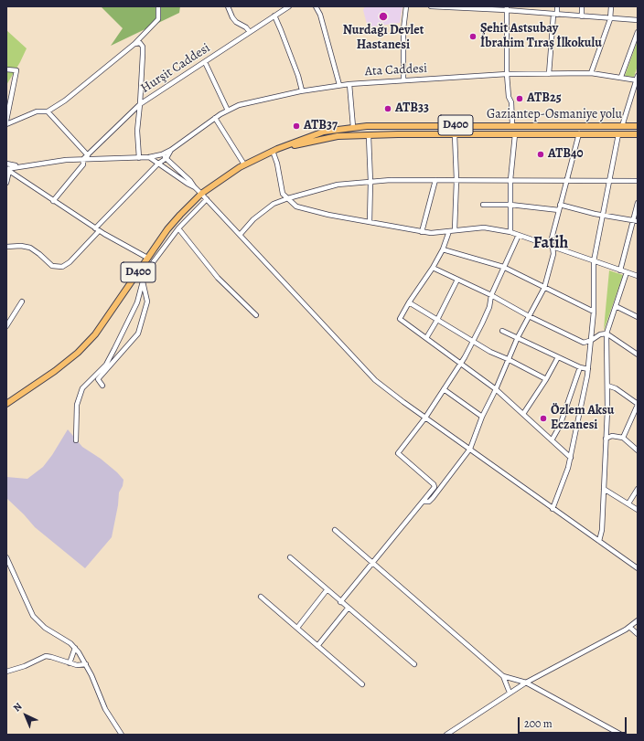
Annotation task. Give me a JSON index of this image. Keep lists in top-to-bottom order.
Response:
{
  "streets": {
    "highway": ["Gaziantep-Osmaniye yolu", "D400"],
    "street": ["Hurşit Caddesi", "Ata Caddesi"]
  },
  "districts": ["Fatih"],
  "places": [
    "Nurdağı Devlet Hastanesi",
    "Şehit Astsubay İbrahim Tıraş İlkokulu",
    "ATB25",
    "ATB33",
    "ATB37",
    "ATB40",
    "Özlem Aksu Eczanesi"
  ],
  "scale_bar": "200 m",
  "north": "top left"
}
